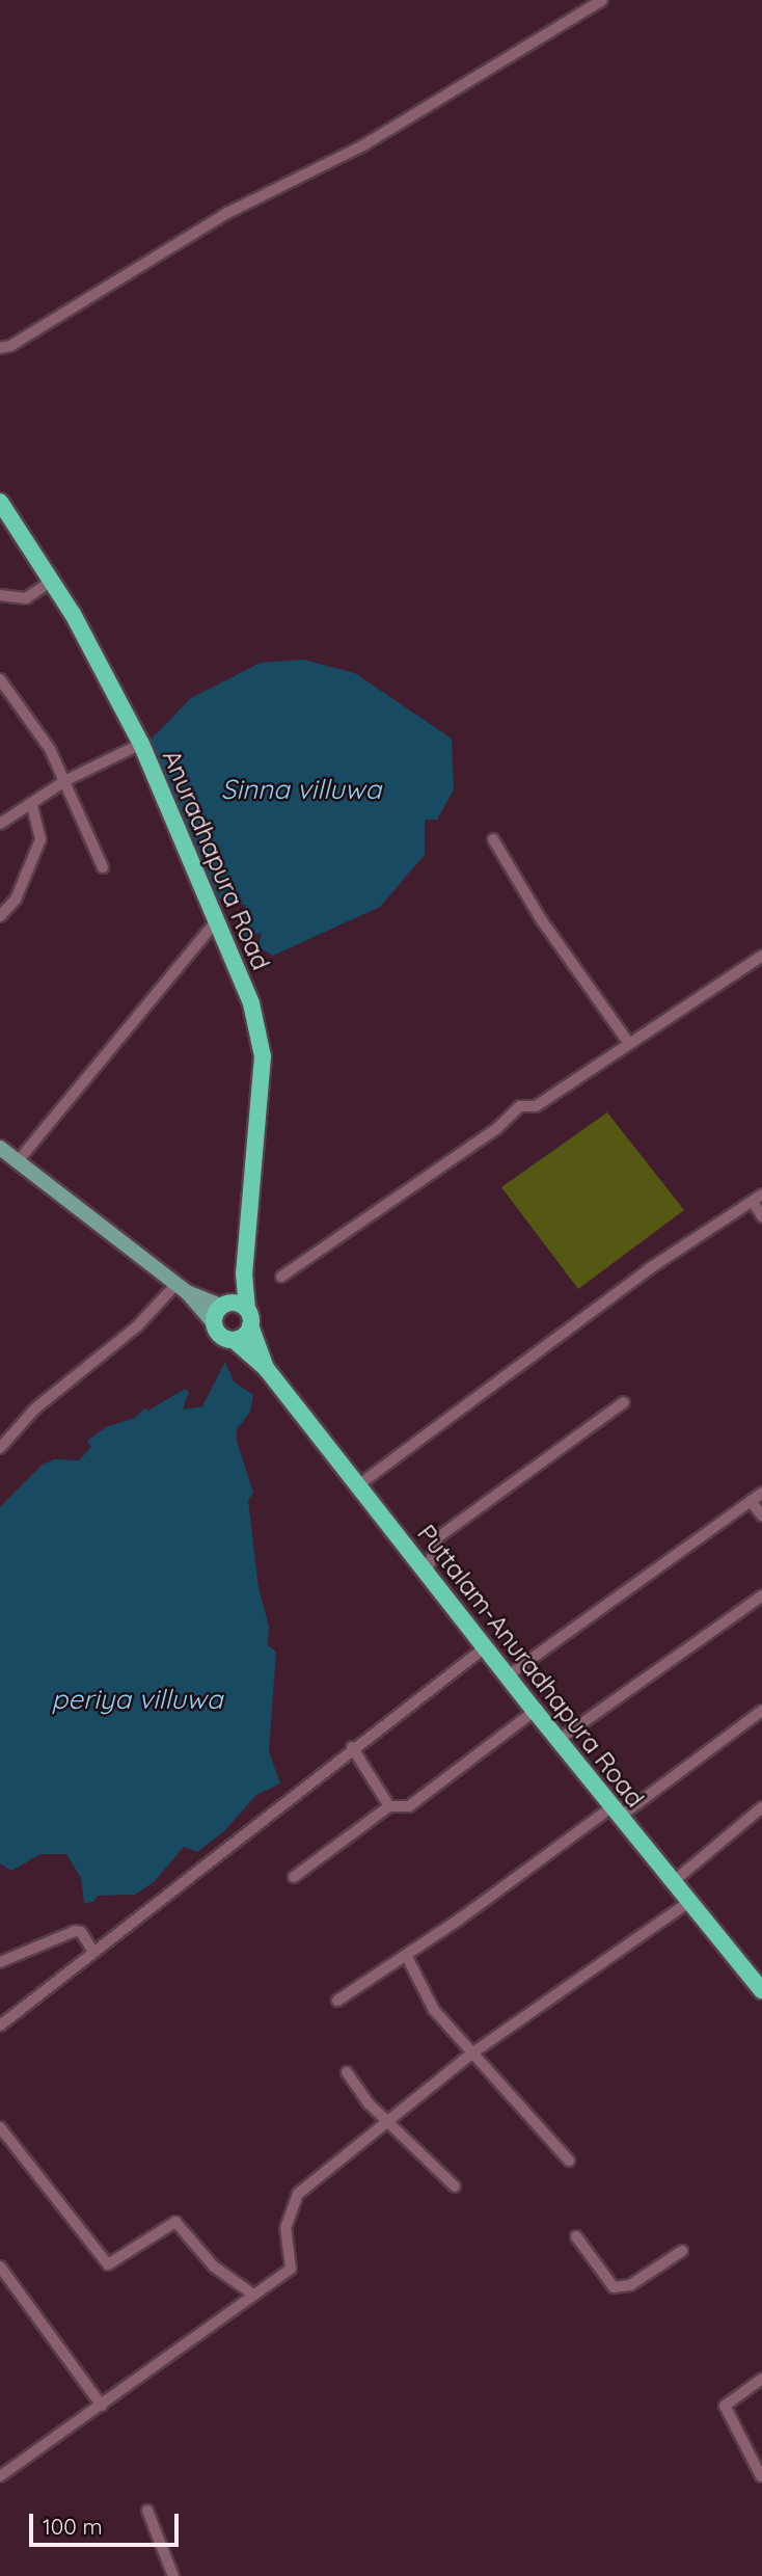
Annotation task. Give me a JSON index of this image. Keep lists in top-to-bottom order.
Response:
{
  "streets": {
    "highway": ["Anuradhapura Road", "Puttalam-Anuradhapura Road"]
  },
  "water": ["Sinna villuwa", "periya villuwa"],
  "scale_bar": "100 m"
}
